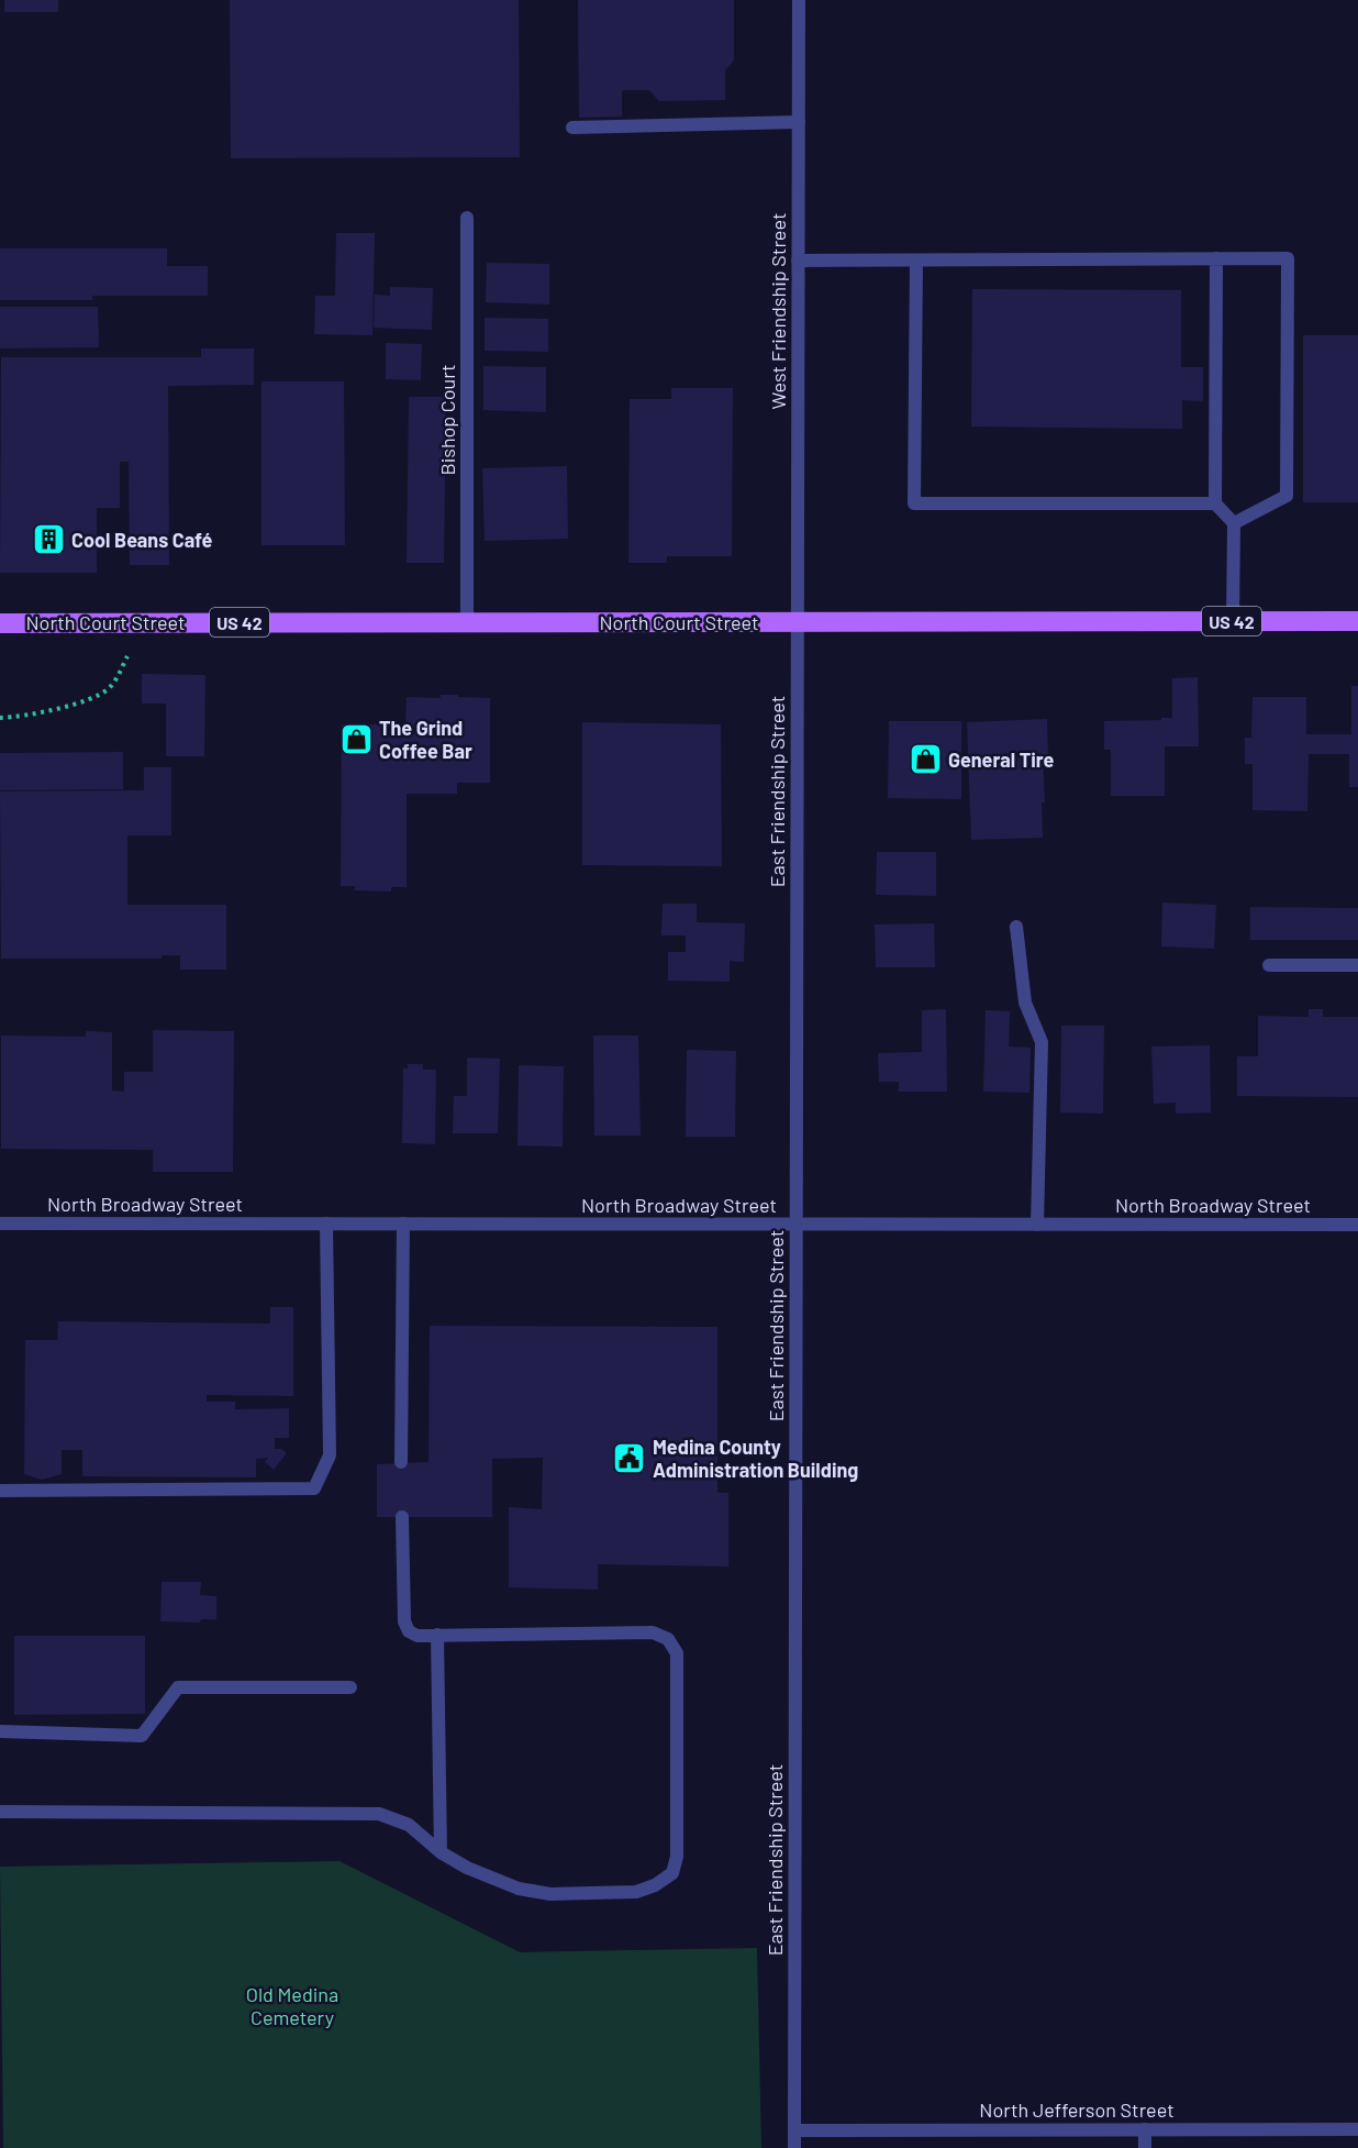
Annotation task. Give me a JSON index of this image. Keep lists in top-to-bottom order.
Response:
{
  "streets": {
    "main road": ["US 42", "North Court Street"],
    "street": [
      "West Friendship Street",
      "Bishop Court",
      "East Friendship Street",
      "North Broadway Street",
      "North Jefferson Street"
    ]
  },
  "crossings": [
    ["West Friendship Street", "North Court Street"],
    ["West Friendship Street", "East Friendship Street"],
    ["Bishop Court", "North Court Street"],
    ["North Court Street", "East Friendship Street"],
    ["East Friendship Street", "North Broadway Street"],
    ["East Friendship Street", "North Jefferson Street"]
  ],
  "parks": ["Old Medina Cemetery"],
  "places": {
    "building": ["Cool Beans Café"],
    "shop": ["The Grind Coffee Bar", "General Tire"],
    "public building": ["Medina County Administration Building"]
  }
}
